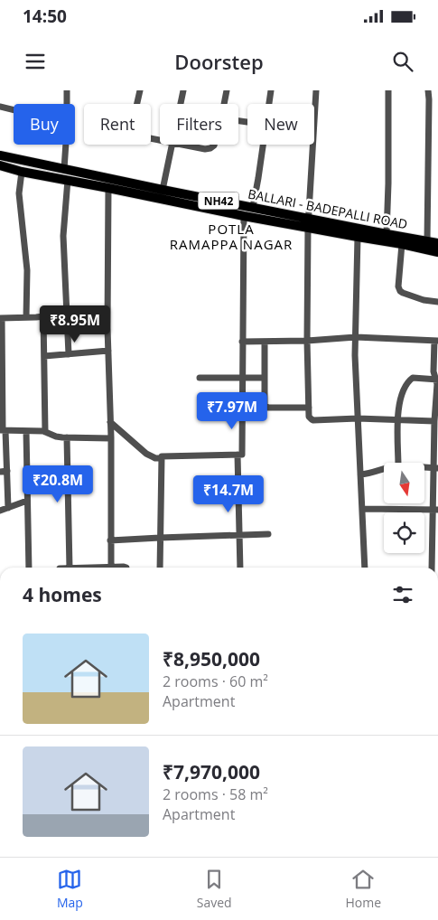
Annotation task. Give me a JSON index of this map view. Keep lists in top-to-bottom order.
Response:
{
  "streets": {
    "highway": ["NH42", "BALLARI - BADEPALLI ROAD"]
  },
  "districts": ["POTLA RAMAPPA NAGAR"],
  "north": "bottom",
  "page": {
    "status": "14:50",
    "header": "Doorstep",
    "chip": [
      "Buy",
      "Rent",
      "Filters",
      "New"
    ],
    "price": [
      "₹8.95M",
      "₹7.97M",
      "₹20.8M",
      "₹14.7M"
    ],
    "heading": "4 homes",
    "list": [
      {
        "name": "₹8,950,000",
        "note": "2 rooms · 60 m² · Apartment"
      },
      {
        "name": "₹7,970,000",
        "note": "2 rooms · 58 m² · Apartment"
      }
    ],
    "tabs": ["Map", "Saved", "Home"]
  }
}
